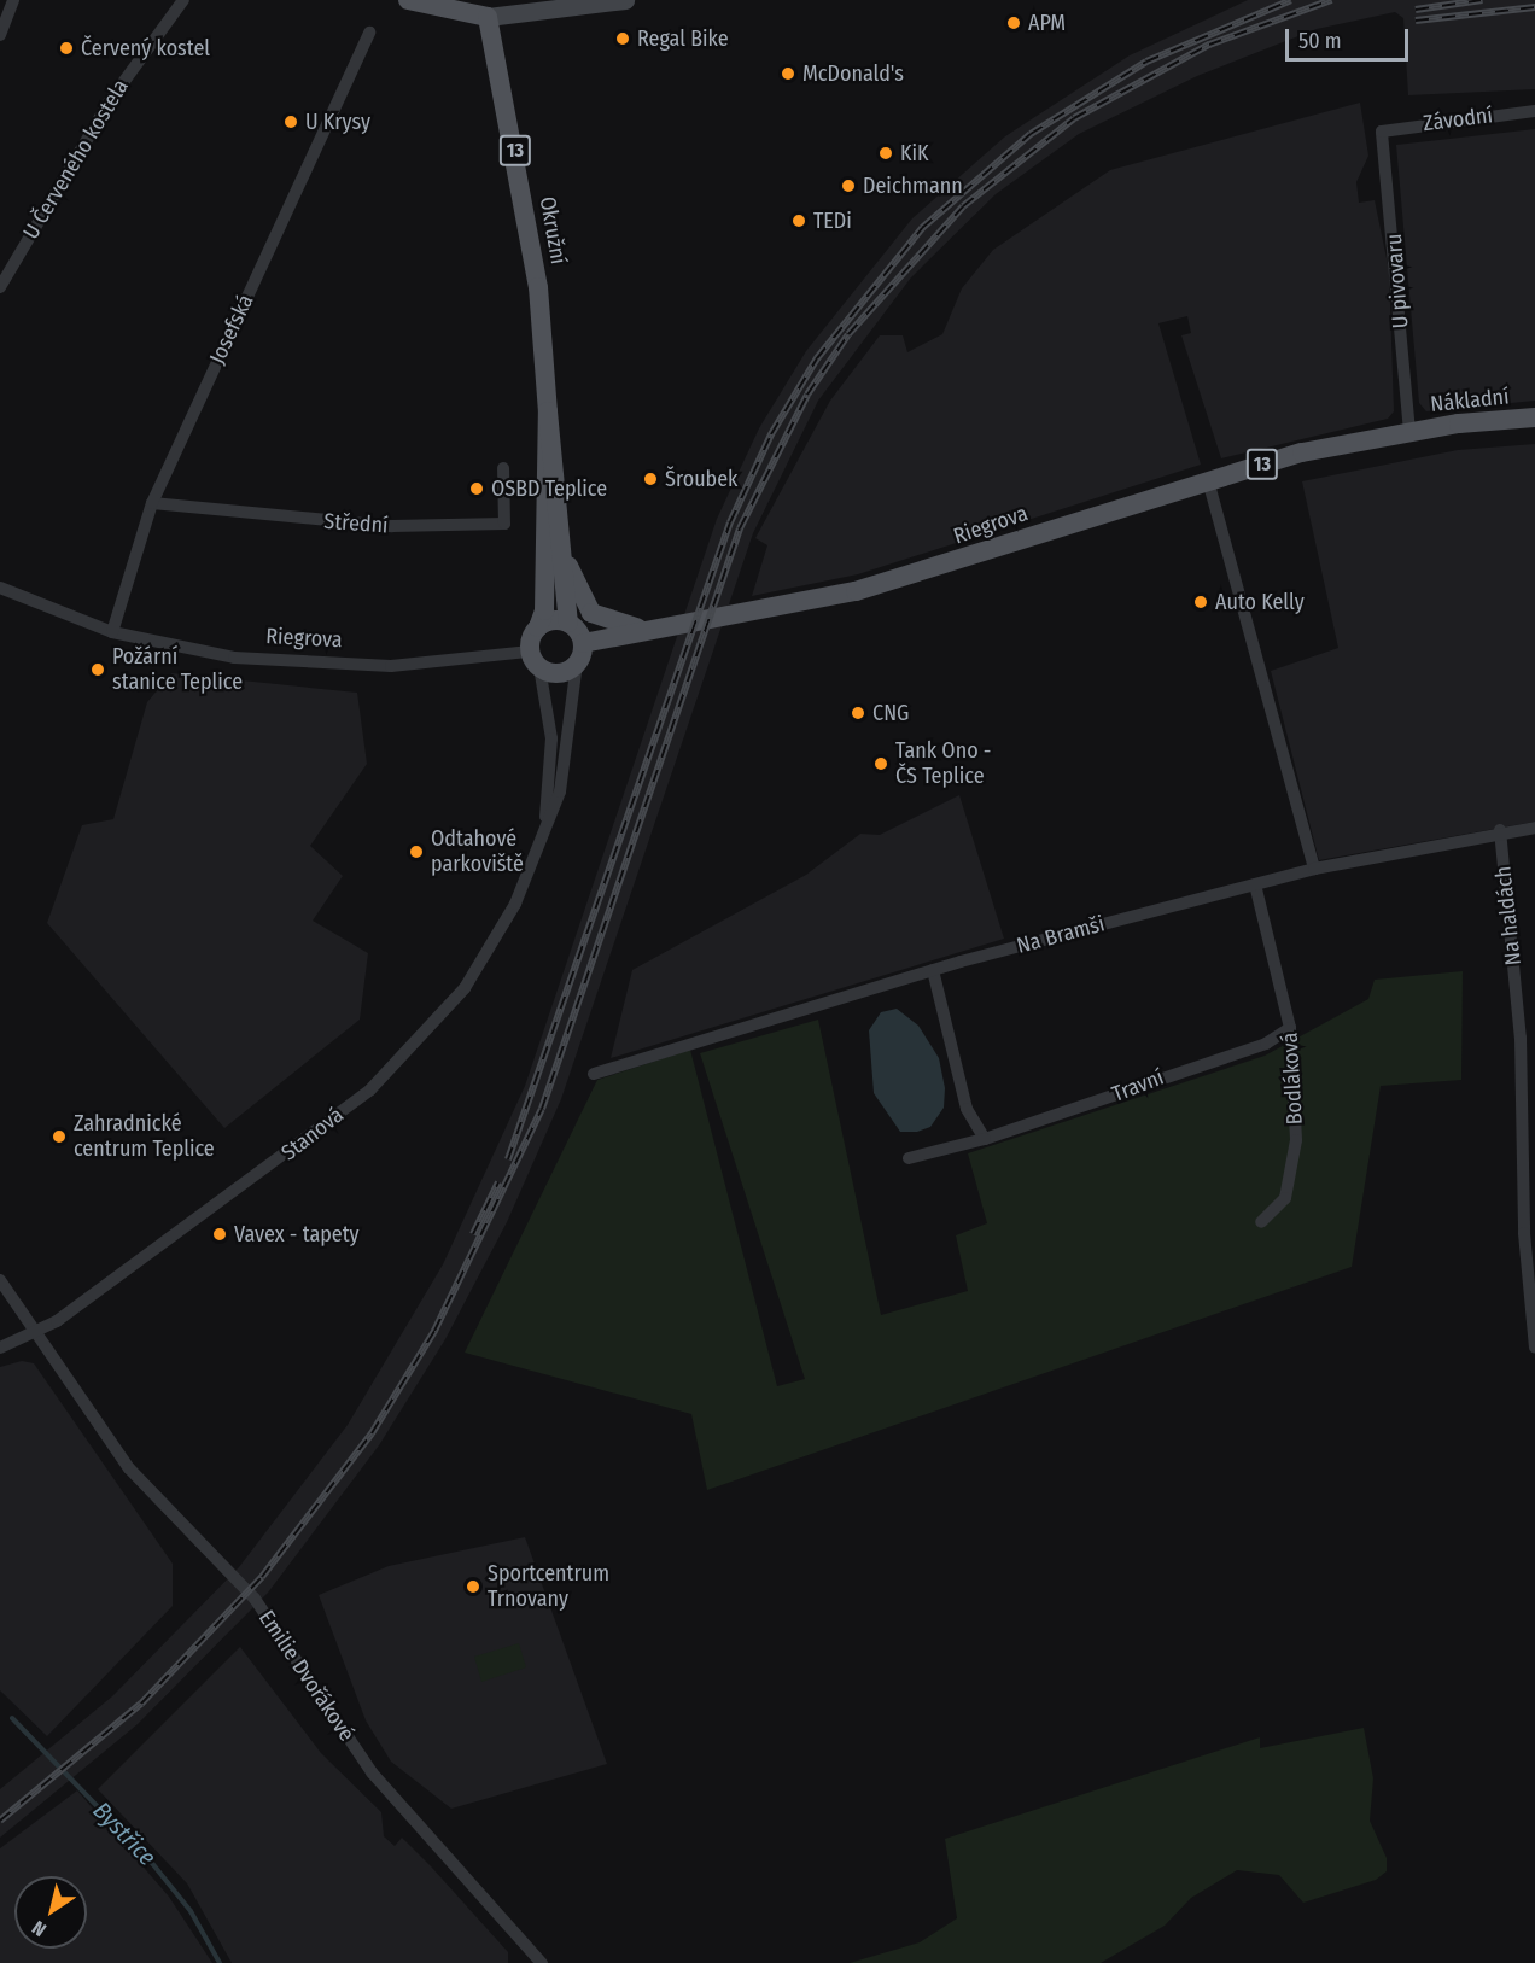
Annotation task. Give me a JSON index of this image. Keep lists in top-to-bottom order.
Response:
{
  "streets": {
    "main road": [
      "13",
      "Okružní",
      "Nákladní",
      "Riegrova"
    ],
    "street": [
      "Závodní",
      "U Červeného kostela",
      "U pivovaru",
      "Josefská",
      "Střední",
      "Na haldách",
      "Na Bramši",
      "Bodláková",
      "Travní",
      "Stanová",
      "Emilie Dvořákové"
    ]
  },
  "crossings": [
    ["Závodní", "U pivovaru"],
    ["13", "Okružní"],
    ["13", "Riegrova"],
    ["13", "Stanová"],
    ["Okružní", "Riegrova"],
    ["Okružní", "Stanová"],
    ["U pivovaru", "Nákladní"],
    ["U pivovaru", "Riegrova"],
    ["Josefská", "Střední"],
    ["Josefská", "Riegrova"],
    ["Nákladní", "Riegrova"],
    ["Riegrova", "Stanová"],
    ["Na haldách", "Na Bramši"],
    ["Na Bramši", "Bodláková"],
    ["Bodláková", "Travní"],
    ["Stanová", "Emilie Dvořákové"]
  ],
  "water": ["Bystřice"],
  "places": [
    "APM",
    "Regal Bike",
    "Červený kostel",
    "McDonald's",
    "U Krysy",
    "KiK",
    "Deichmann",
    "TEDi",
    "Šroubek",
    "OSBD Teplice",
    "Auto Kelly",
    "Požární stanice Teplice",
    "CNG",
    "Tank Ono - ČS Teplice",
    "Odtahové parkoviště",
    "Zahradnické centrum Teplice",
    "Vavex - tapety",
    "Sportcentrum Trnovany"
  ],
  "scale_bar": "50 m",
  "north": "bottom left"
}
